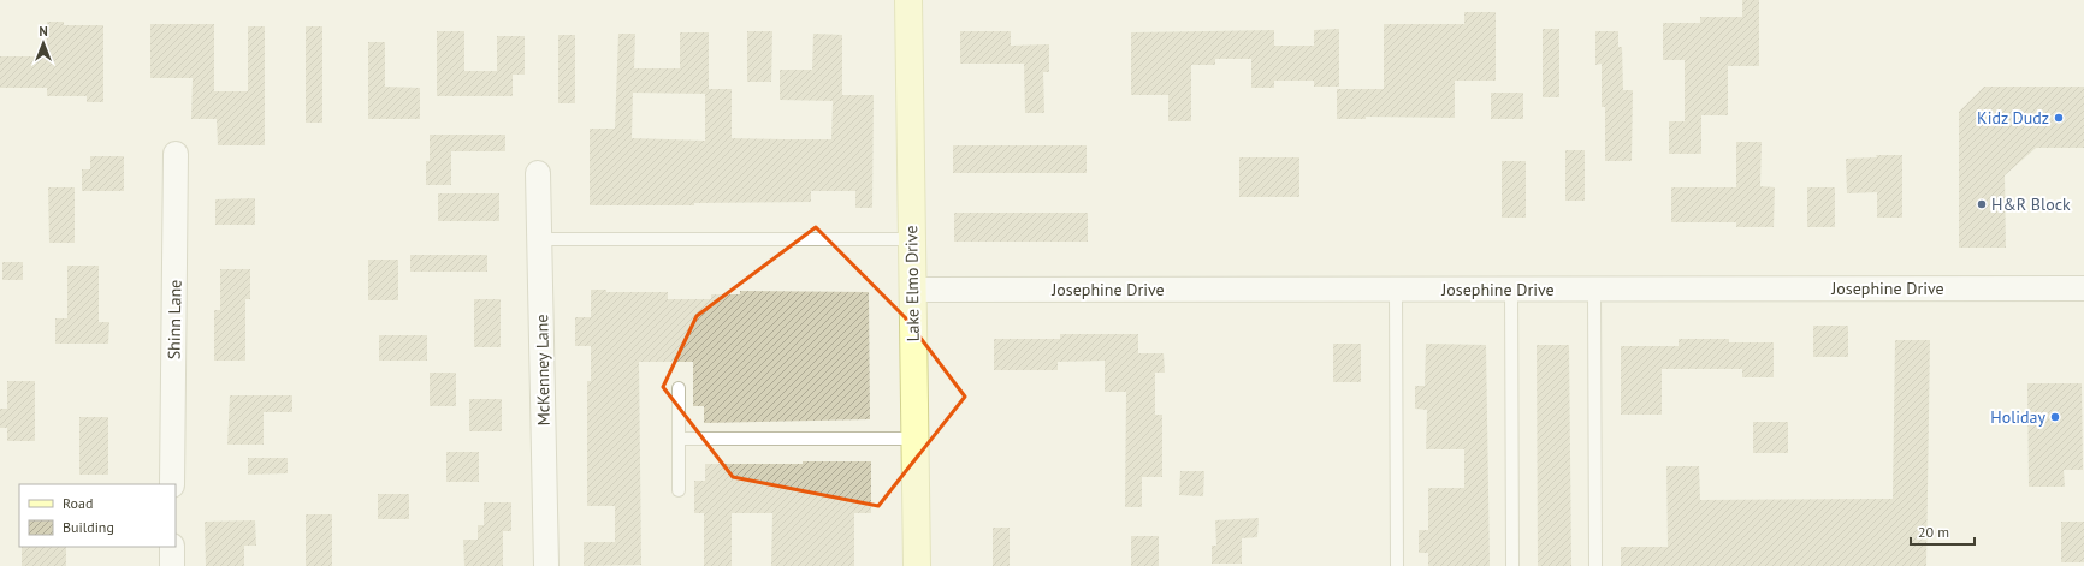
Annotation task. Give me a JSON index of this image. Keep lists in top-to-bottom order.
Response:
{
  "streets": {
    "main road": ["Lake Elmo Drive"],
    "street": ["Josephine Drive", "Shinn Lane", "McKenney Lane"]
  },
  "crossings": [
    ["Lake Elmo Drive", "Josephine Drive"]
  ],
  "places": ["Kidz Dudz", "H&R Block", "Holiday"],
  "legend": ["Road", "Building"],
  "scale_bar": "20 m",
  "north": "top"
}
